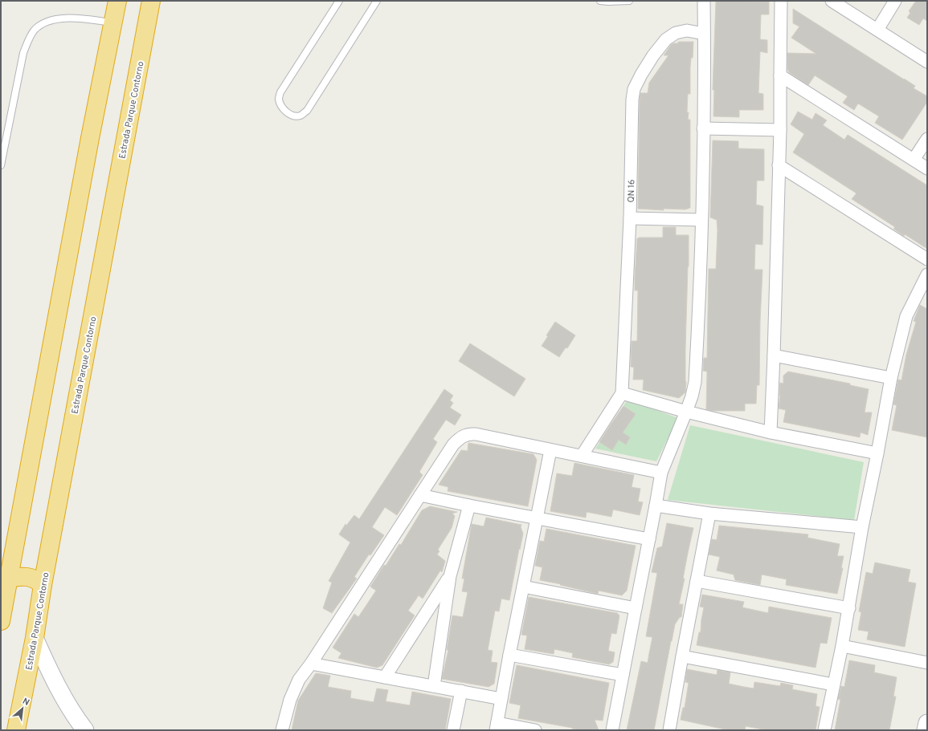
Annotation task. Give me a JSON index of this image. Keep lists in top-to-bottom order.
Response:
{
  "streets": {
    "highway": ["Estrada Parque Contorno"],
    "street": ["QN 16"]
  },
  "north": "top right"
}
